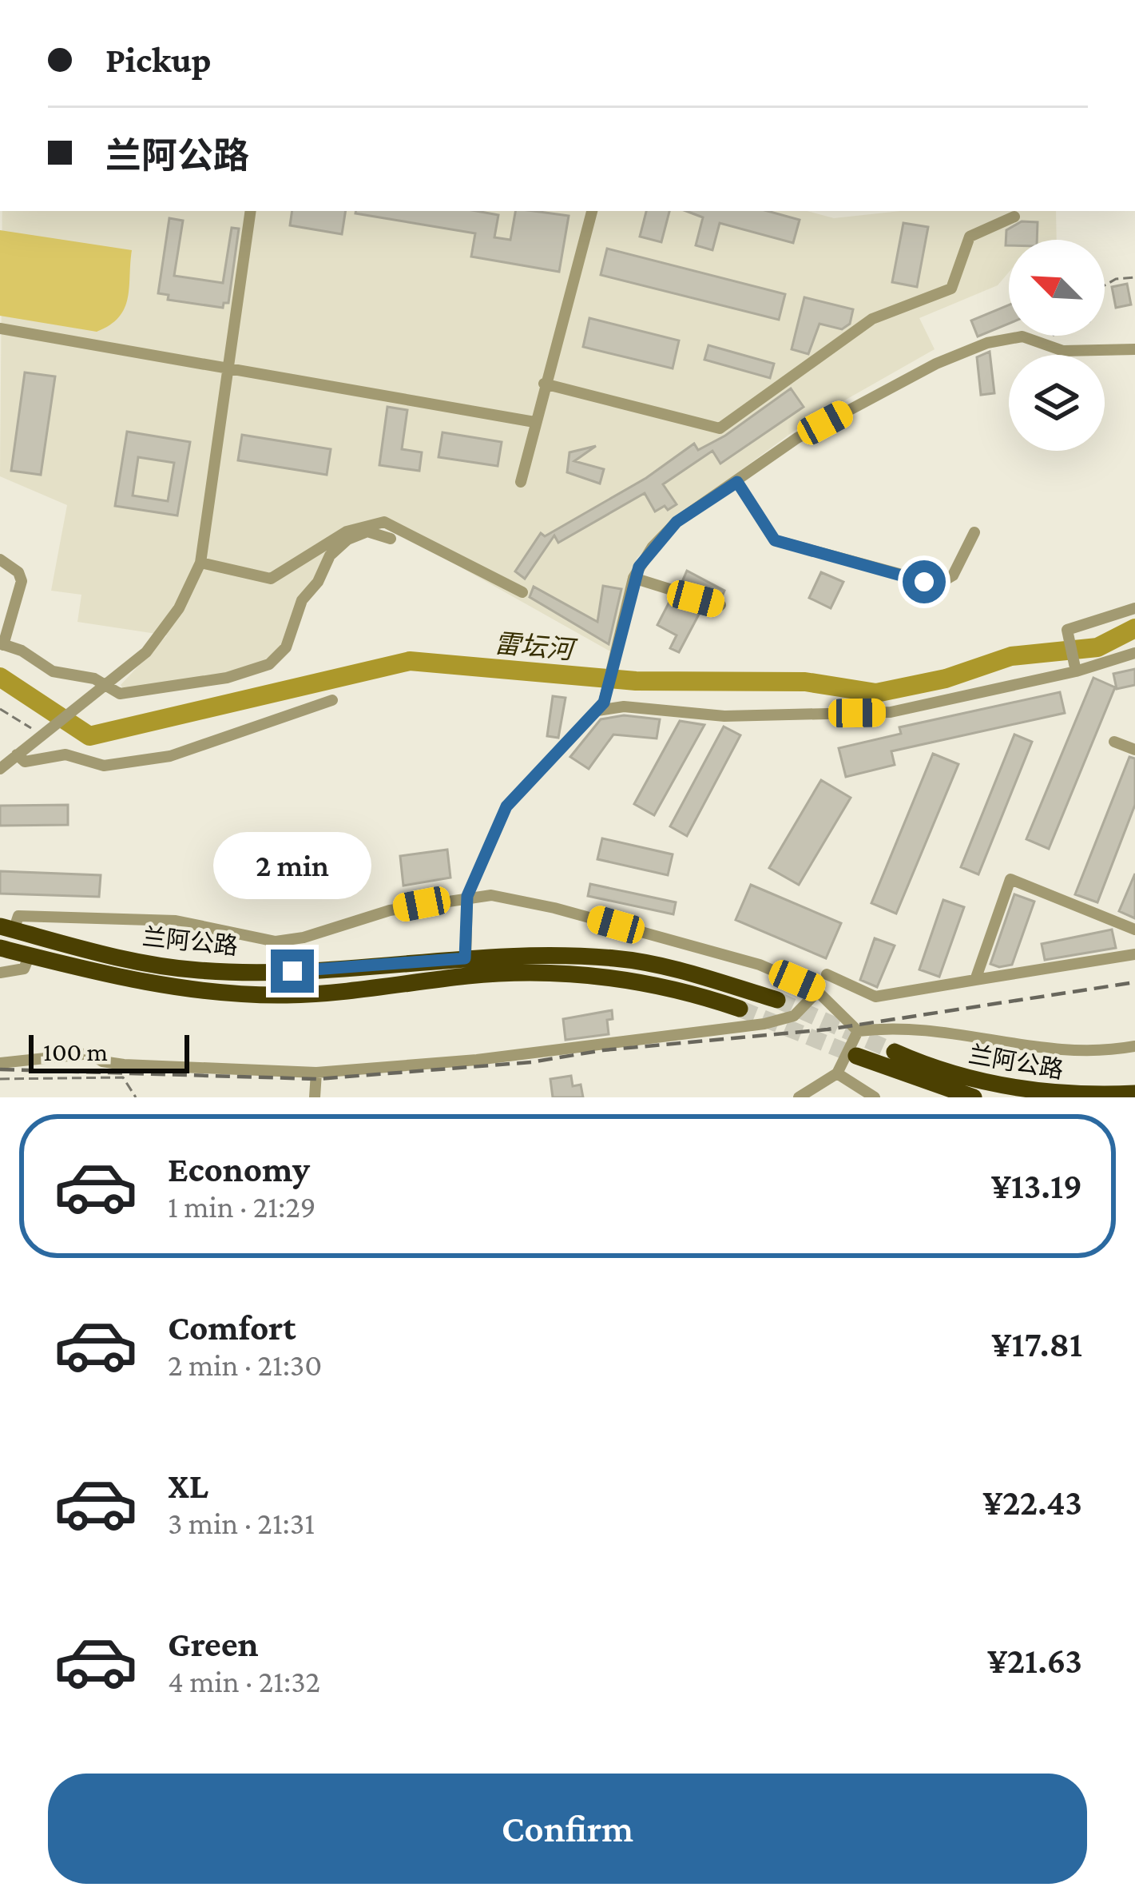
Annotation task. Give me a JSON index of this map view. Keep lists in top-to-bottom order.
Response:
{
  "streets": {
    "highway": ["兰阿公路"]
  },
  "water": ["雷坛河"],
  "scale_bar": "100 m",
  "north": "top left",
  "page": {
    "banner": ["Pickup", "兰阿公路"],
    "bubble": "2 min",
    "scale": "100 m",
    "list": [
      {
        "name": "Economy",
        "note": "1 min · 21:29",
        "value": "¥13.19"
      },
      {
        "name": "Comfort",
        "note": "2 min · 21:30",
        "value": "¥17.81"
      },
      {
        "name": "XL",
        "note": "3 min · 21:31",
        "value": "¥22.43"
      },
      {
        "name": "Green",
        "note": "4 min · 21:32",
        "value": "¥21.63"
      }
    ],
    "buttons": "Confirm"
  }
}
